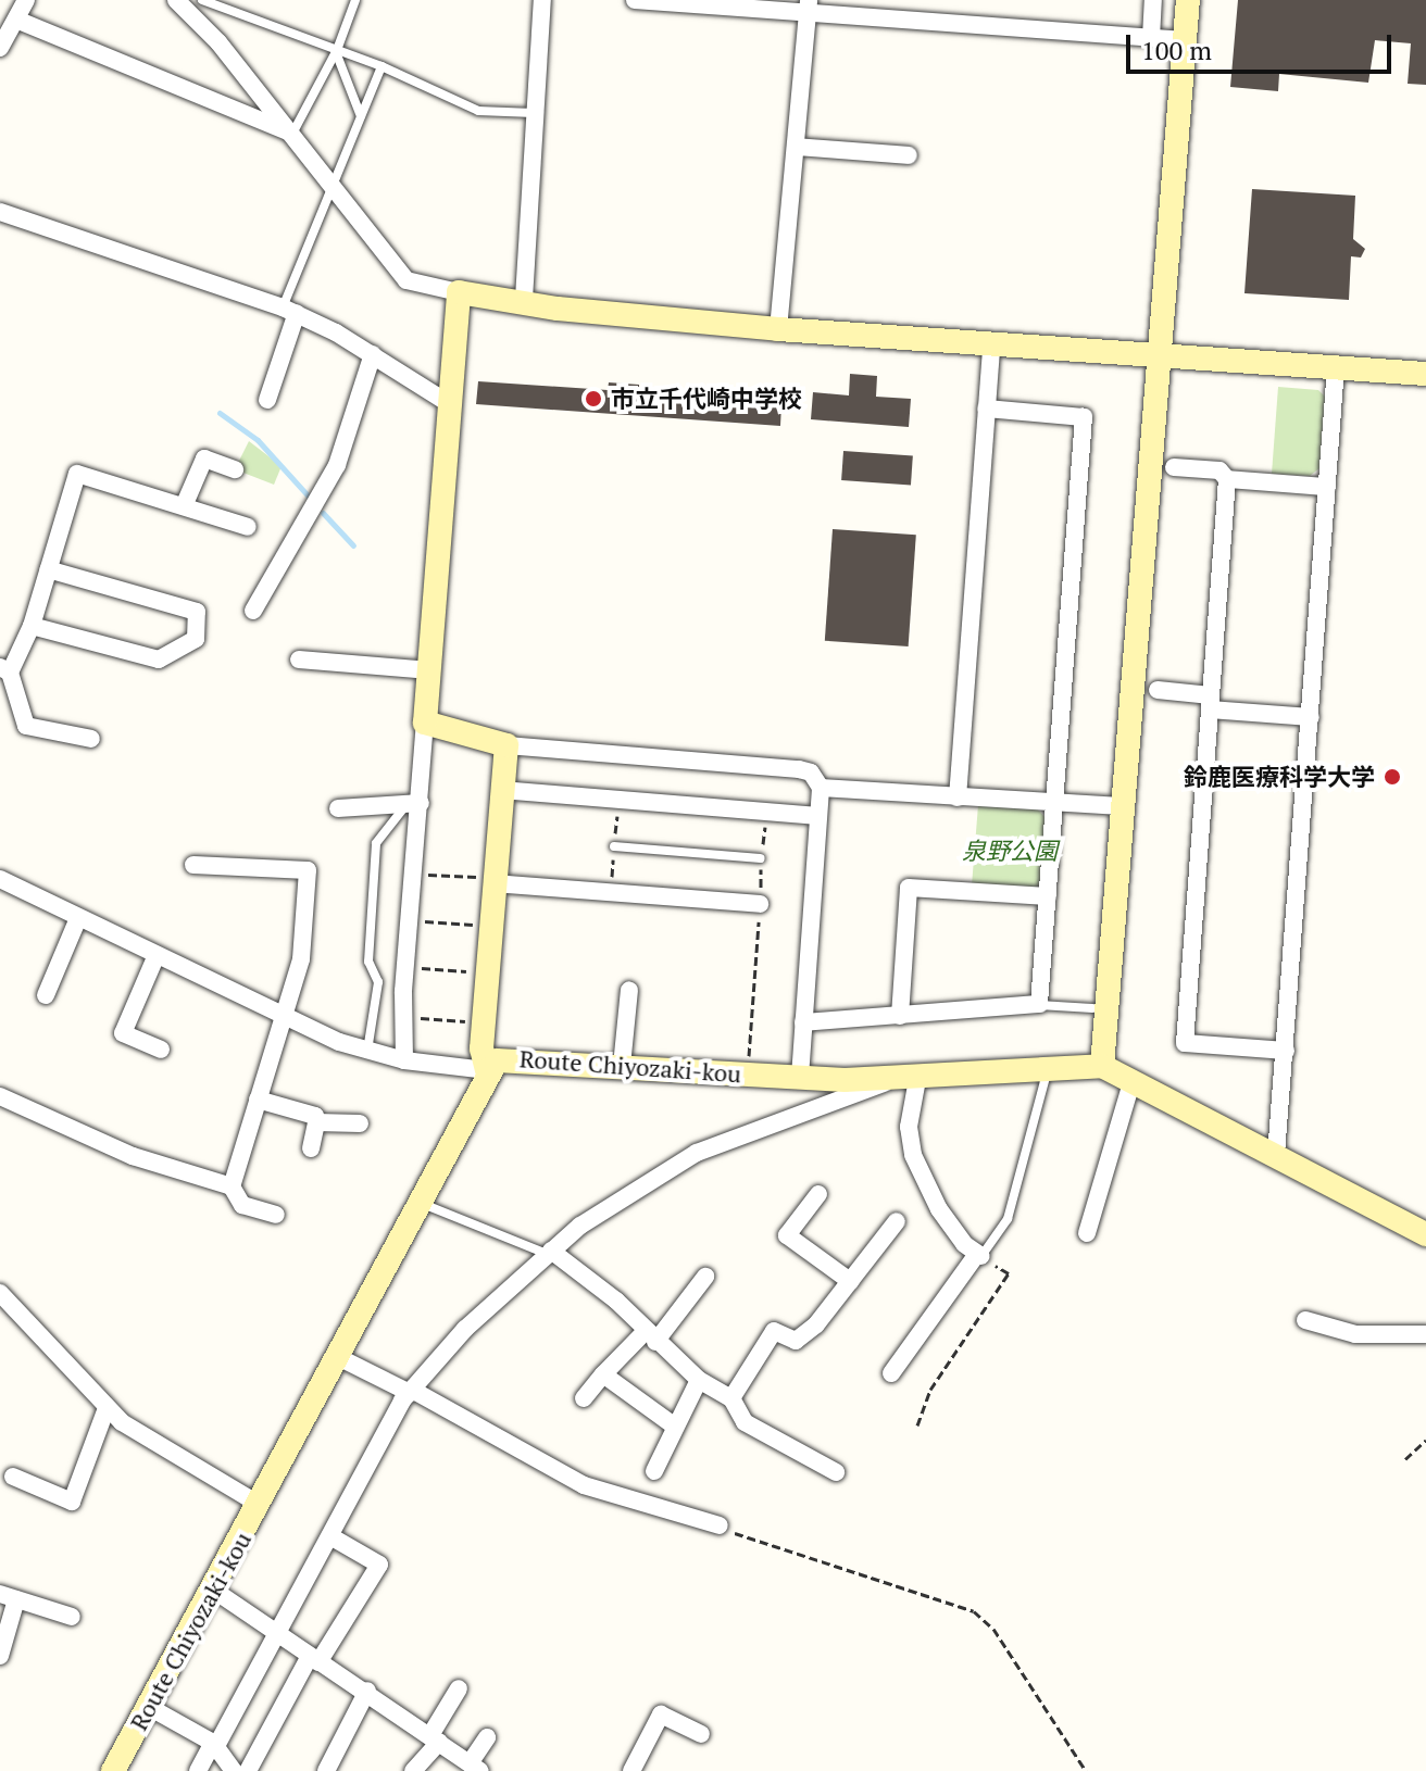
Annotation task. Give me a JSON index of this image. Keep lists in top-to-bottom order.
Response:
{
  "streets": {
    "street": ["Route Chiyozaki-kou"]
  },
  "parks": ["泉野公園"],
  "places": ["市立千代崎中学校", "鈴鹿医療科学大学"],
  "scale_bar": "100 m"
}
